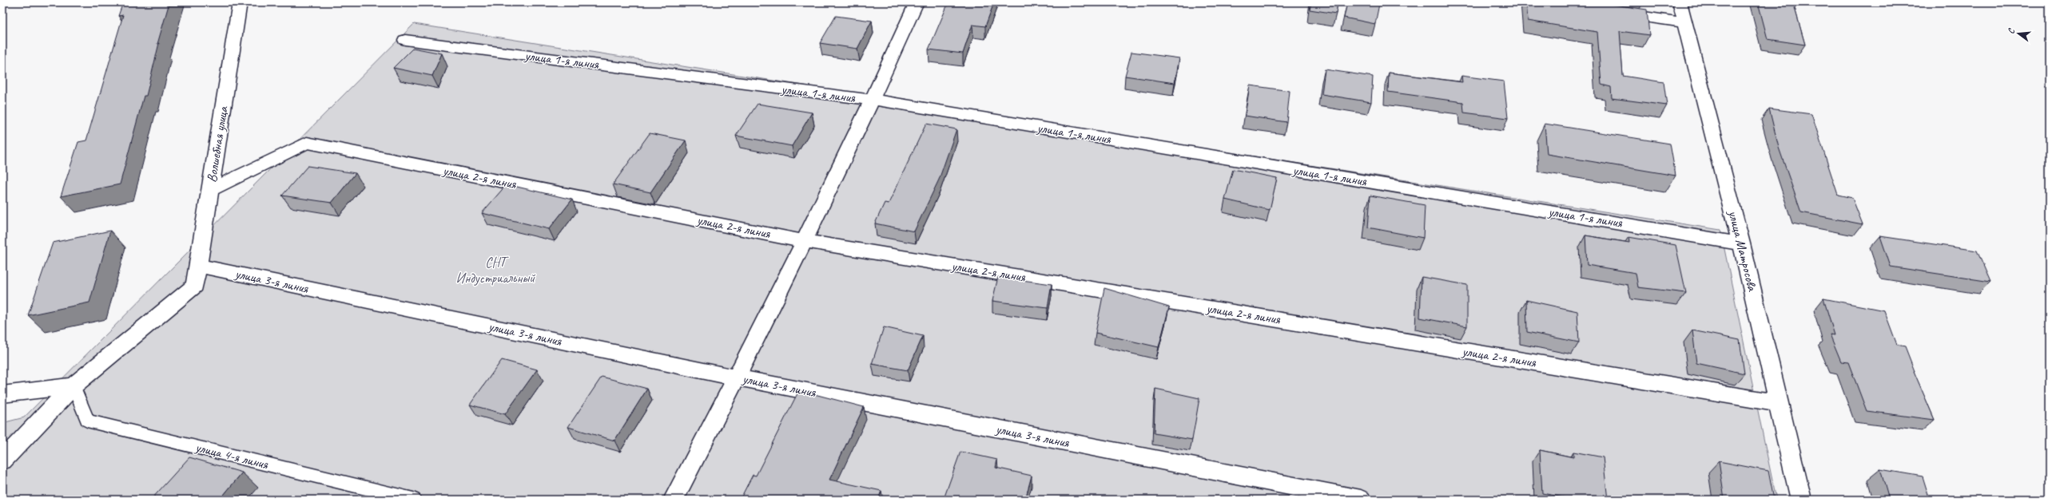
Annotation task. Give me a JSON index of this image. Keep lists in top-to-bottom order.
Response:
{
  "streets": {
    "street": [
      "улица 1-я линия",
      "Волшебная улица",
      "улица 2-я линия",
      "улица Матросова",
      "улица 3-я линия"
    ],
    "lane": ["улица 4-я линия"]
  },
  "crossings": [
    ["улица 1-я линия", "улица Матросова"],
    ["Волшебная улица", "улица 2-я линия"],
    ["Волшебная улица", "улица 3-я линия"],
    ["Волшебная улица", "улица 4-я линия"],
    ["улица 2-я линия", "улица Матросова"]
  ],
  "parks": ["СНТ Индустриальный"],
  "north": "left"
}
